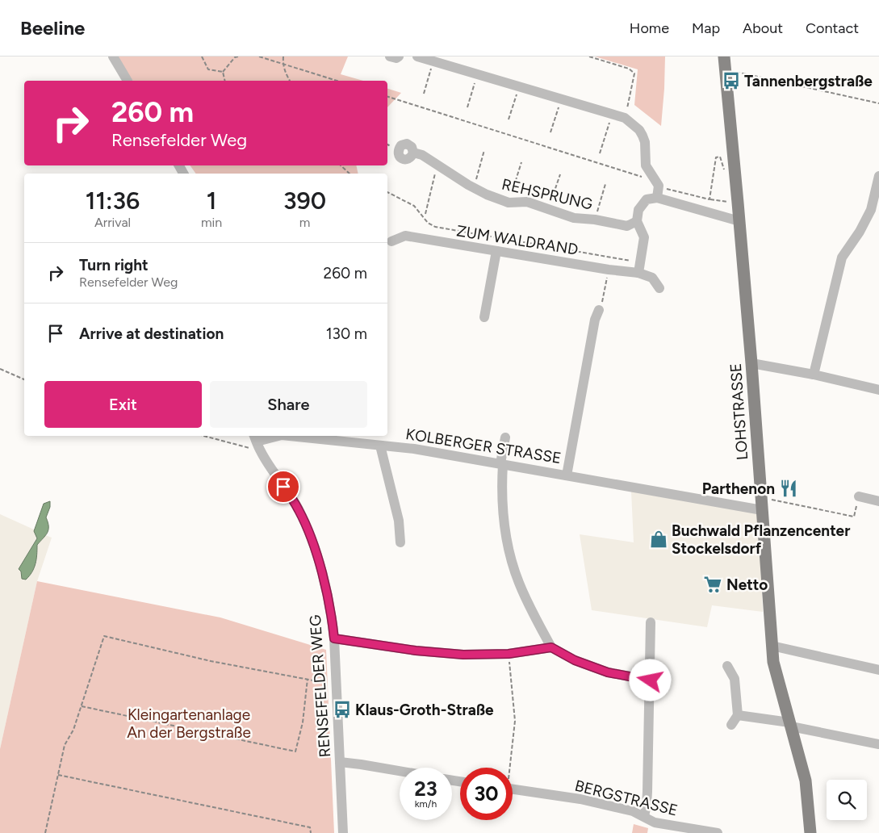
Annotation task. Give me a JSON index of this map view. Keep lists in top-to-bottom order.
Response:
{
  "streets": {
    "main road": ["LOHSTRASSE"],
    "street": [
      "REHSPRUNG",
      "ZUM WALDRAND",
      "KOLBERGER STRASSE",
      "RENSEFELDER WEG",
      "BERGSTRASSE"
    ]
  },
  "crossings": [
    ["LOHSTRASSE", "KOLBERGER STRASSE"],
    ["KOLBERGER STRASSE", "RENSEFELDER WEG"]
  ],
  "parks": ["Kleingartenanlage An der Bergstraße"],
  "places": {
    "bus stop": ["Tannenbergstraße", "Klaus-Groth-Straße"],
    "restaurant": ["Parthenon"],
    "shop": ["Buchwald Pflanzencenter Stockelsdorf"],
    "supermarket": ["Netto"]
  },
  "page": {
    "header": "Beeline",
    "nav": [
      "Home",
      "Map",
      "About",
      "Contact"
    ],
    "turn": ["260 m", "Rensefelder Weg"],
    "eta": [
      "11:36",
      "Arrival",
      "1",
      "min",
      "390",
      "m"
    ],
    "list": [
      {
        "name": "Turn right",
        "note": "Rensefelder Weg",
        "value": "260 m"
      },
      {
        "name": "Arrive at destination",
        "value": "130 m"
      }
    ],
    "buttons": ["Exit", "Share"],
    "speed": "23 km/h",
    "limit": "30"
  }
}
